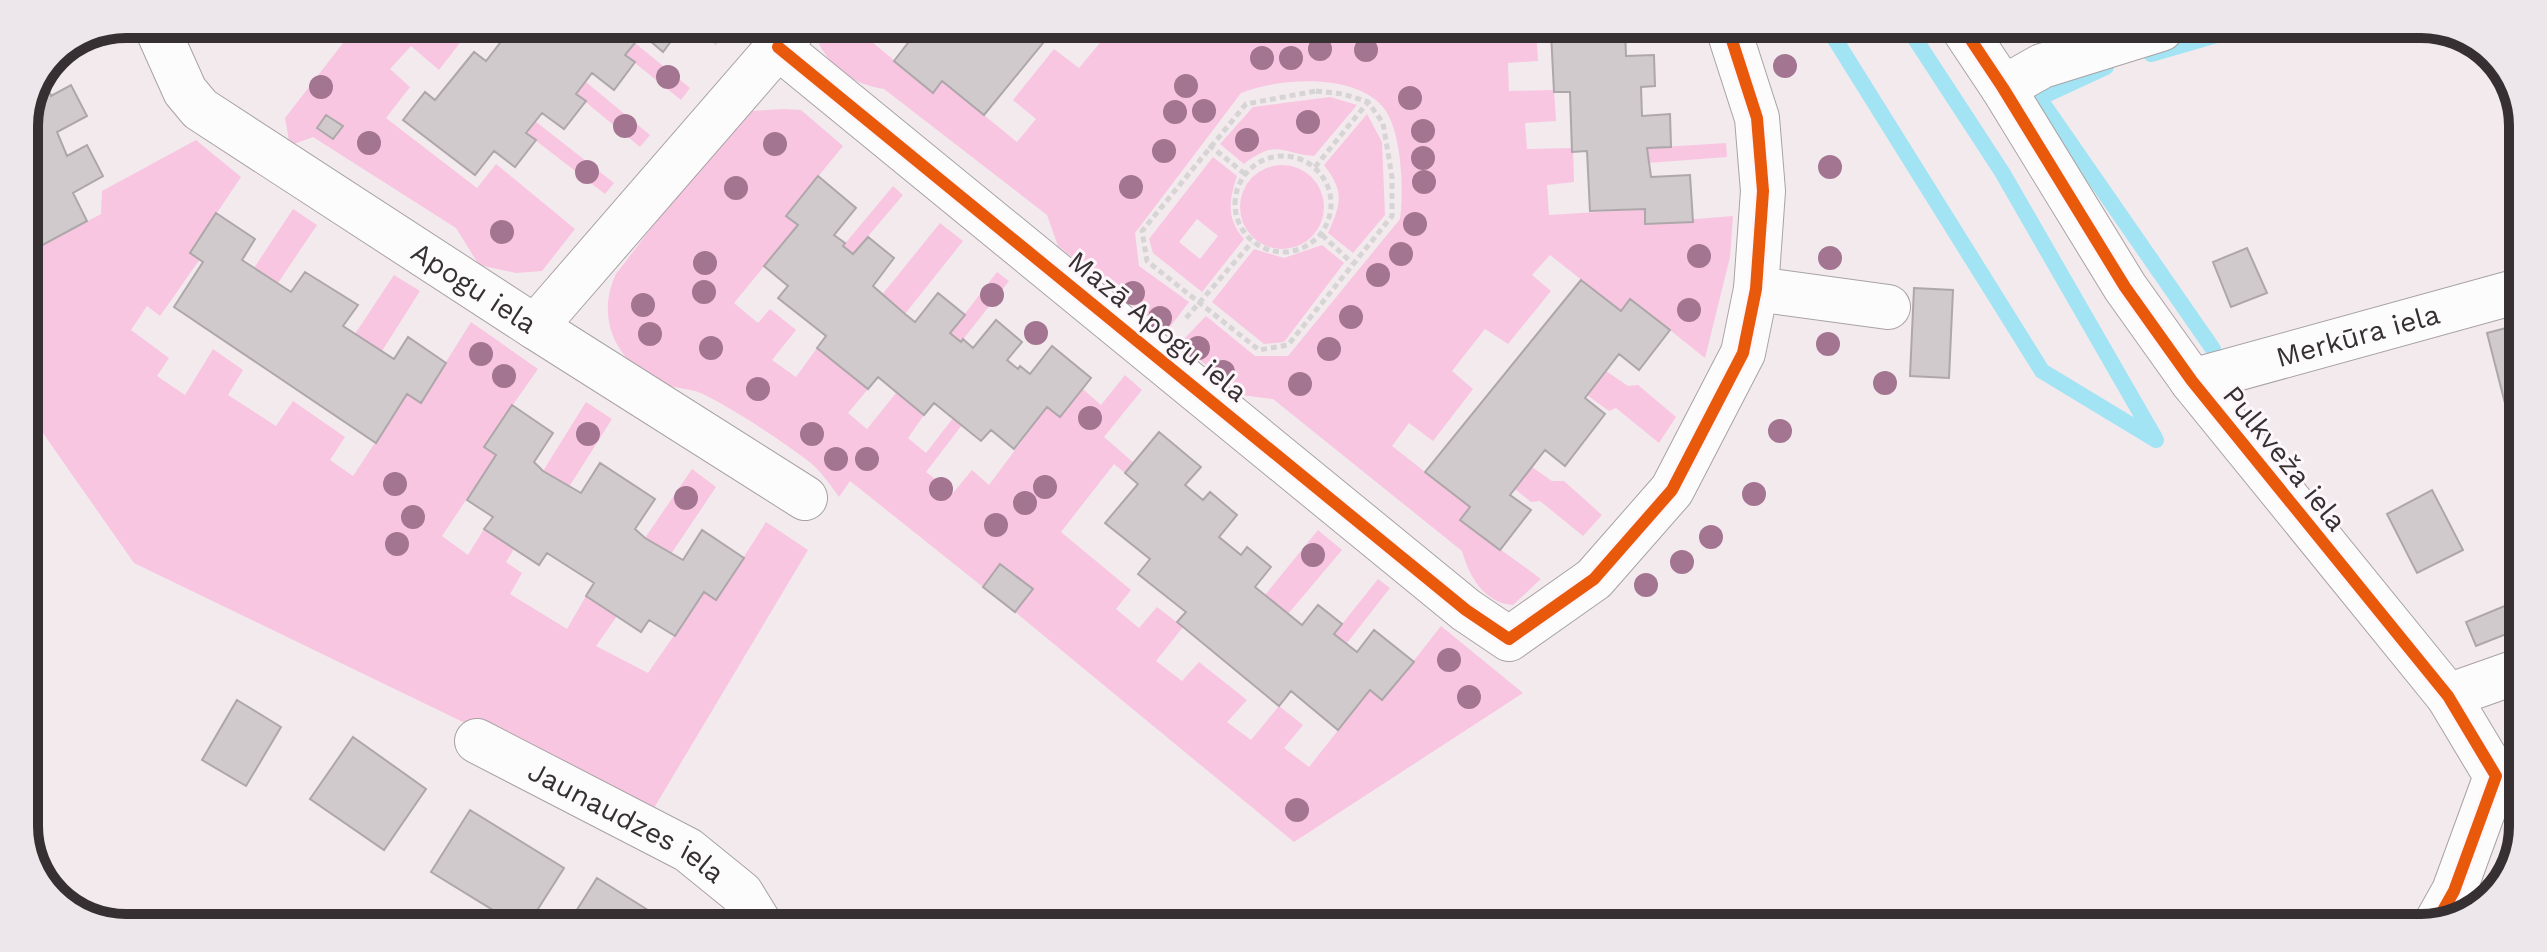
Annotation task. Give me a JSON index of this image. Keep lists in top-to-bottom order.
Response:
{
  "streets": {
    "street": [
      "Apogu iela",
      "Mazā Apogu iela",
      "Merkūra iela",
      "Pulkveža iela",
      "Jaunaudzes iela"
    ]
  },
  "crossings": [
    ["Merkūra iela", "Pulkveža iela"]
  ]
}
